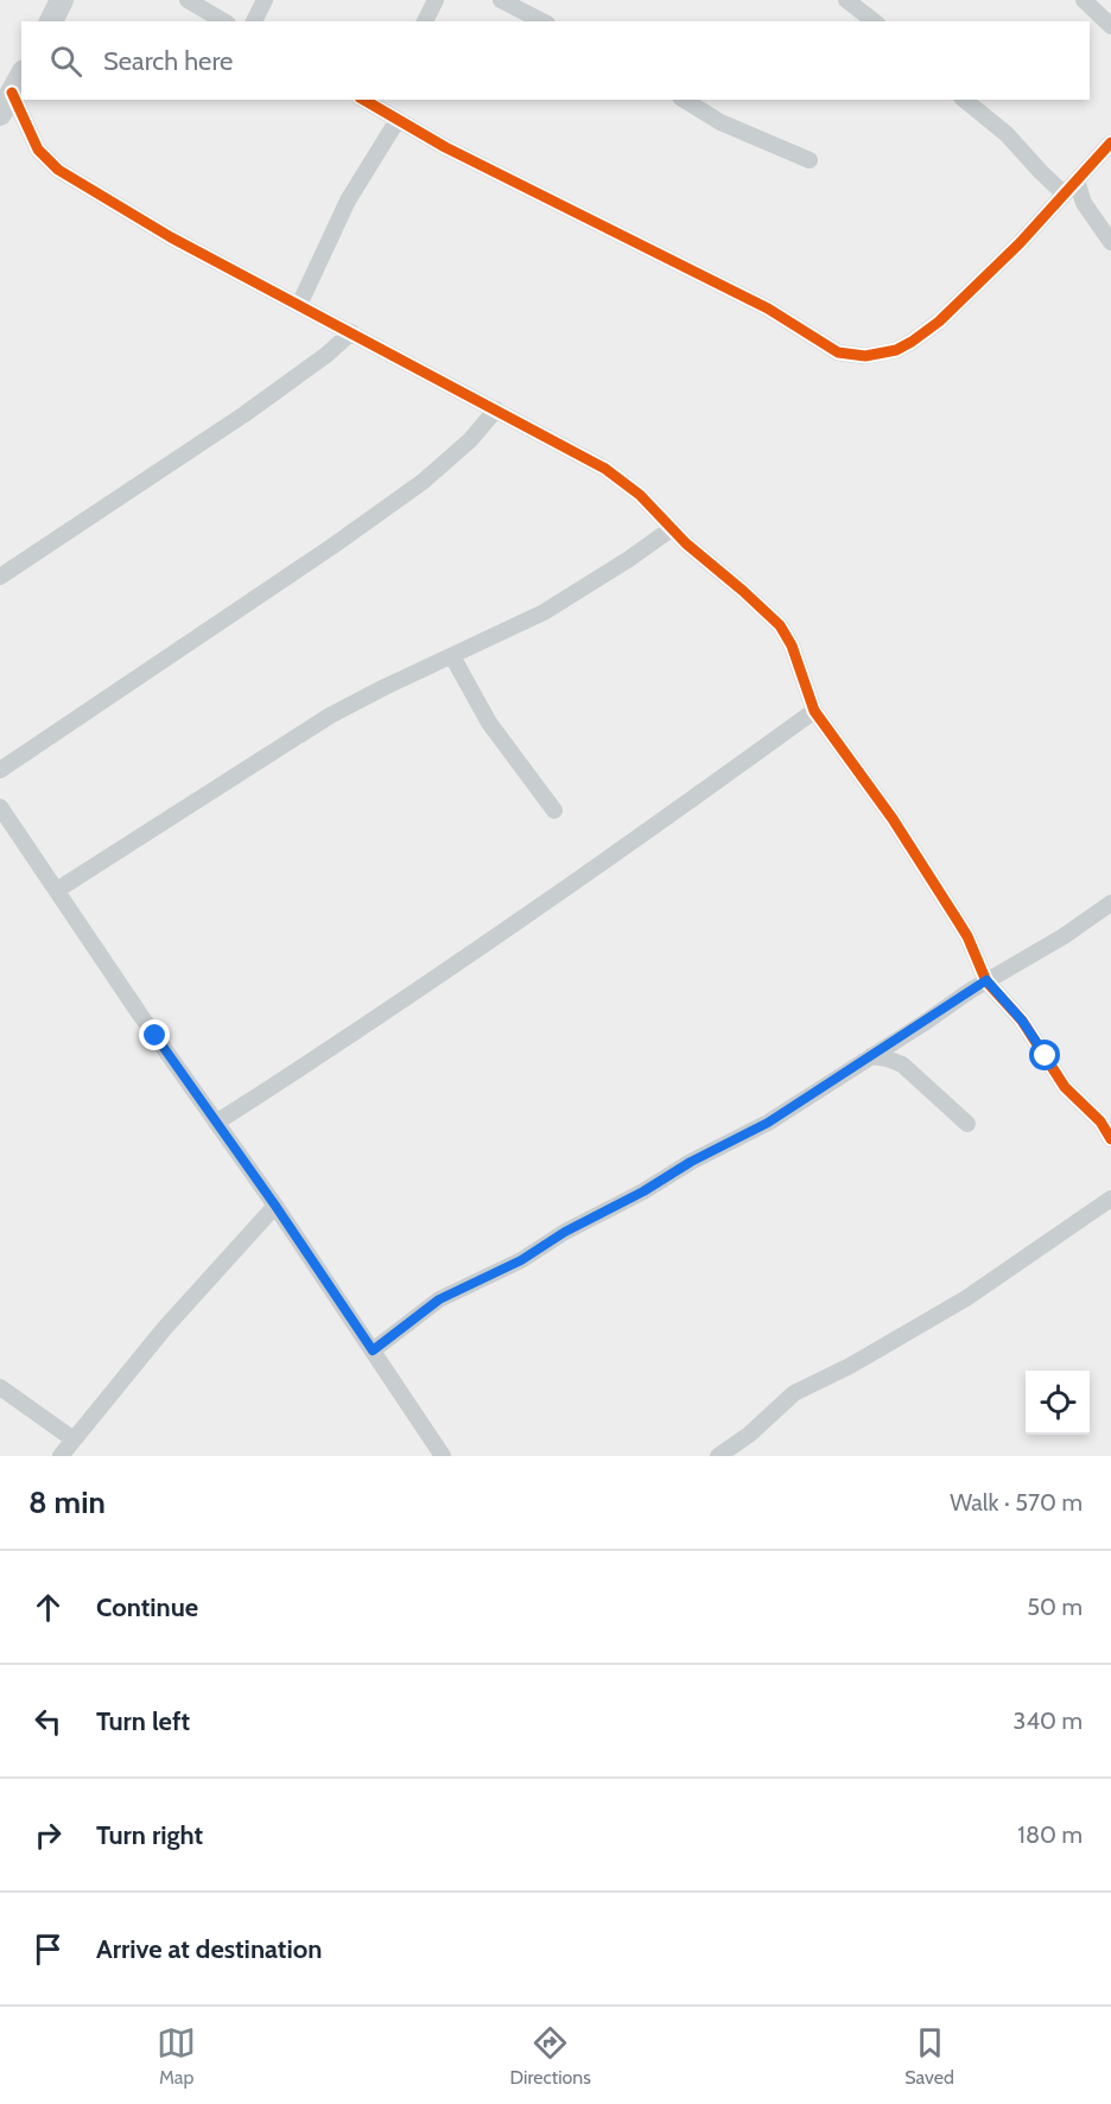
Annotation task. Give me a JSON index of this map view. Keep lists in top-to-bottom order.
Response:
{
  "page": {
    "search": "Search here",
    "heading": ["8 min", "Walk · 570 m"],
    "list": [
      ["Continue", "50 m"],
      ["Turn left", "340 m"],
      ["Turn right", "180 m"],
      "Arrive at destination"
    ],
    "nav": ["Map", "Directions", "Saved"]
  }
}
